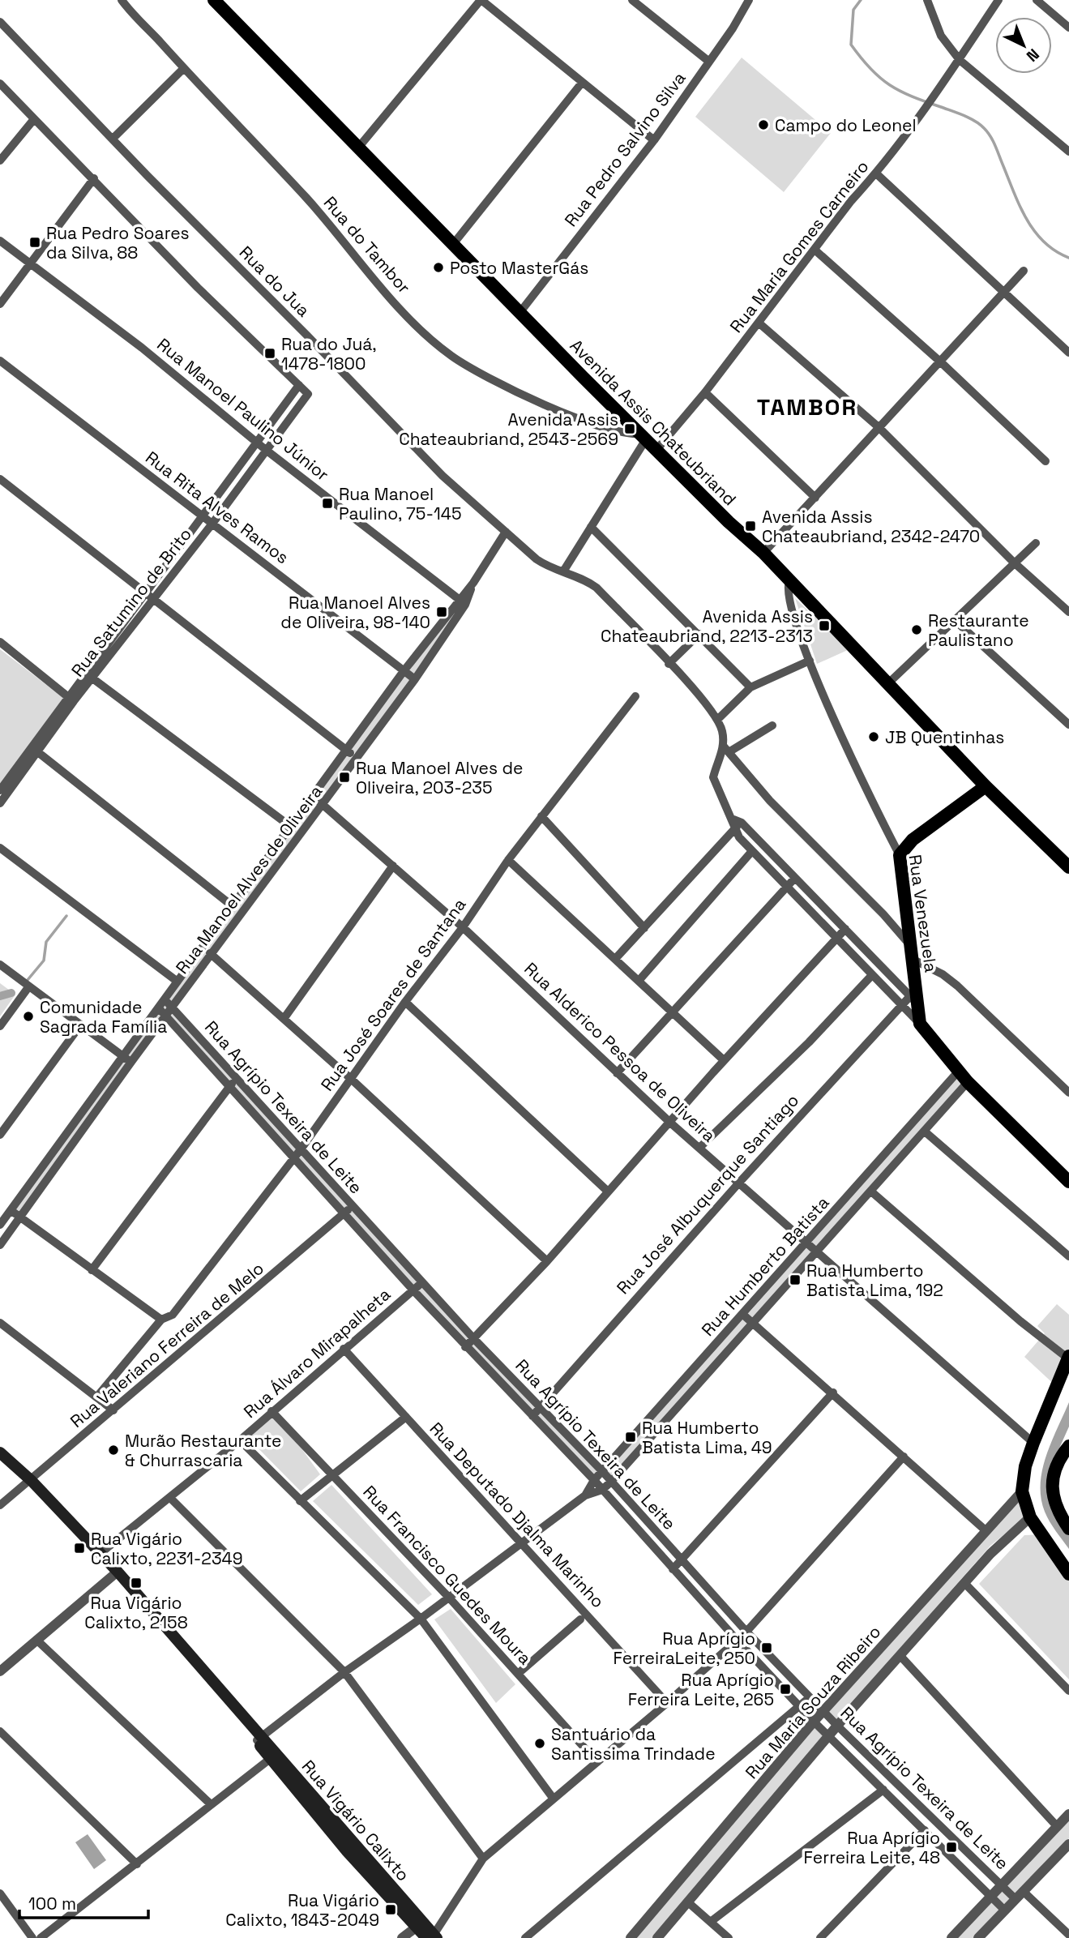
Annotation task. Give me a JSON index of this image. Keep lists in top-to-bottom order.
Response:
{
  "streets": {
    "main road": ["Avenida Assis Chateubriand", "Rua Venezuela", "Rua Vigário Calixto"],
    "street": [
      "Rua Pedro Salvino Silva",
      "Rua do Tambor",
      "Rua Maria Gomes Carneiro",
      "Rua do Jua",
      "Rua Manoel Paulino Júnior",
      "Rua Rita Alves Ramos",
      "Rua Satumino de Brito",
      "Rua Manoel Alves de Oliveira",
      "Rua José Soares de Santana",
      "Rua Alderico Pessoa de Oliveira",
      "Rua Agrípio Texeira de Leite",
      "Rua José Albuquerque Santiago",
      "Rua Humberto Batista",
      "Rua Valeriano Ferreira de Melo",
      "Rua Álvaro Mirapalheta",
      "Rua Deputado Djalma Marinho",
      "Rua Francisco Guedes Moura",
      "Rua Maria Souza Ribeiro"
    ]
  },
  "crossings": [
    ["Rua Pedro Salvino Silva", "Avenida Assis Chateubriand"],
    ["Rua do Tambor", "Avenida Assis Chateubriand"],
    ["Rua Maria Gomes Carneiro", "Avenida Assis Chateubriand"],
    ["Rua do Jua", "Rua Manoel Alves de Oliveira"],
    ["Rua Manoel Paulino Júnior", "Rua Satumino de Brito"],
    ["Rua Manoel Paulino Júnior", "Rua Manoel Alves de Oliveira"],
    ["Avenida Assis Chateubriand", "Rua Venezuela"],
    ["Rua Rita Alves Ramos", "Rua Satumino de Brito"],
    ["Rua Rita Alves Ramos", "Rua Manoel Alves de Oliveira"],
    ["Rua Manoel Alves de Oliveira", "Rua Alderico Pessoa de Oliveira"],
    ["Rua Manoel Alves de Oliveira", "Rua Agrípio Texeira de Leite"],
    ["Rua Venezuela", "Rua José Albuquerque Santiago"],
    ["Rua José Soares de Santana", "Rua Alderico Pessoa de Oliveira"],
    ["Rua José Soares de Santana", "Rua Agrípio Texeira de Leite"],
    ["Rua Alderico Pessoa de Oliveira", "Rua José Albuquerque Santiago"],
    ["Rua Alderico Pessoa de Oliveira", "Rua Humberto Batista"],
    ["Rua Agrípio Texeira de Leite", "Rua José Albuquerque Santiago"],
    ["Rua Agrípio Texeira de Leite", "Rua Humberto Batista"],
    ["Rua Agrípio Texeira de Leite", "Rua Valeriano Ferreira de Melo"],
    ["Rua Agrípio Texeira de Leite", "Rua Álvaro Mirapalheta"],
    ["Rua Agrípio Texeira de Leite", "Rua Maria Souza Ribeiro"],
    ["Rua Valeriano Ferreira de Melo", "Rua Vigário Calixto"],
    ["Rua Álvaro Mirapalheta", "Rua Deputado Djalma Marinho"],
    ["Rua Álvaro Mirapalheta", "Rua Francisco Guedes Moura"],
    ["Rua Álvaro Mirapalheta", "Rua Vigário Calixto"]
  ],
  "districts": ["TAMBOR"],
  "places": {
    "other": [
      "Campo do Leonel",
      "Posto MasterGás",
      "Restaurante Paulistano",
      "JB Quentinhas",
      "Comunidade Sagrada Família",
      "Murão Restaurante & Churrascaria",
      "Santuário da Santissima Trindade"
    ],
    "transit": [
      "Rua Pedro Soares da Silva, 88",
      "Rua do Juá, 1478-1800",
      "Avenida Assis Chateaubriand, 2543-2569",
      "Rua Manoel Paulino, 75-145",
      "Avenida Assis Chateaubriand, 2342-2470",
      "Rua Manoel Alves de Oliveira, 98-140",
      "Avenida Assis Chateaubriand, 2213-2313",
      "Rua Manoel Alves de Oliveira, 203-235",
      "Rua Humberto Batista Lima, 192",
      "Rua Humberto Batista Lima, 49",
      "Rua Vigário Calixto, 2231-2349",
      "Rua Vigário Calixto, 2158",
      "Rua Aprígio FerreiraLeite, 250",
      "Rua Aprígio Ferreira Leite, 265",
      "Rua Aprígio Ferreira Leite, 48",
      "Rua Vigário Calixto, 1843-2049"
    ]
  },
  "scale_bar": "100 m",
  "north": "bottom right"
}
